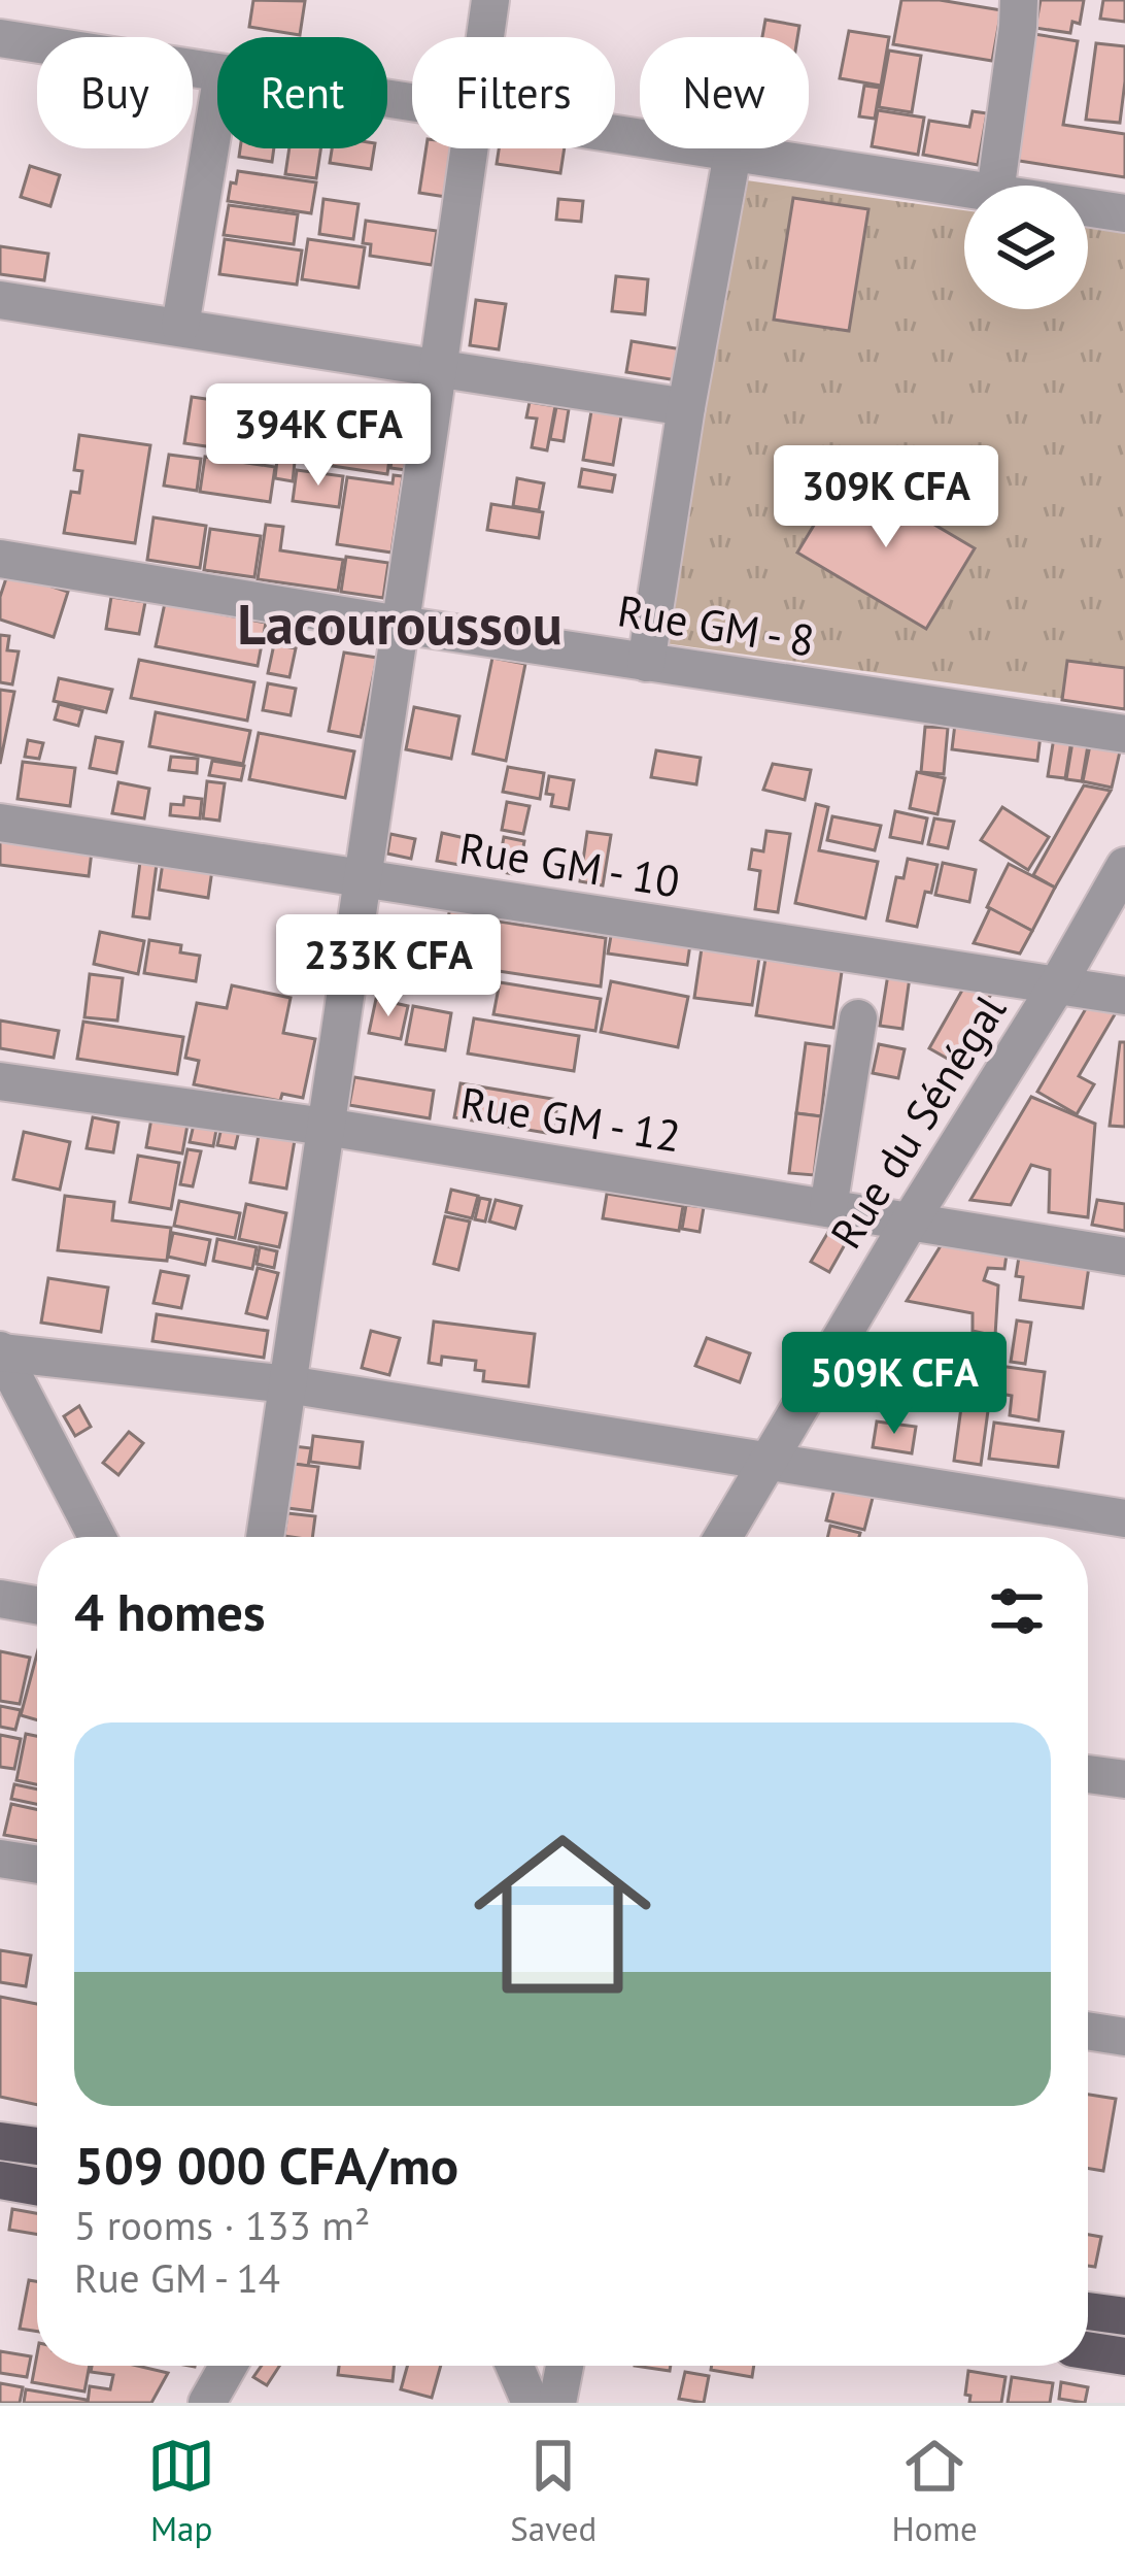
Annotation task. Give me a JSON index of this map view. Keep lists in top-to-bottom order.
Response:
{
  "streets": {
    "street": [
      "Rue GM - 8",
      "Rue GM - 10",
      "Rue GM - 12",
      "Rue du Sénégal"
    ]
  },
  "crossings": [
    ["Rue GM - 10", "Rue du Sénégal"],
    ["Rue GM - 12", "Rue du Sénégal"]
  ],
  "districts": ["Lacouroussou"],
  "page": {
    "chip": [
      "Buy",
      "Rent",
      "Filters",
      "New"
    ],
    "price": [
      "394K CFA",
      "309K CFA",
      "233K CFA",
      "509K CFA"
    ],
    "heading": "4 homes",
    "list": [
      {
        "name": "509 000 CFA/mo",
        "note": "5 rooms · 133 m² · Rue GM - 14"
      }
    ],
    "tabs": ["Map", "Saved", "Home"]
  }
}
